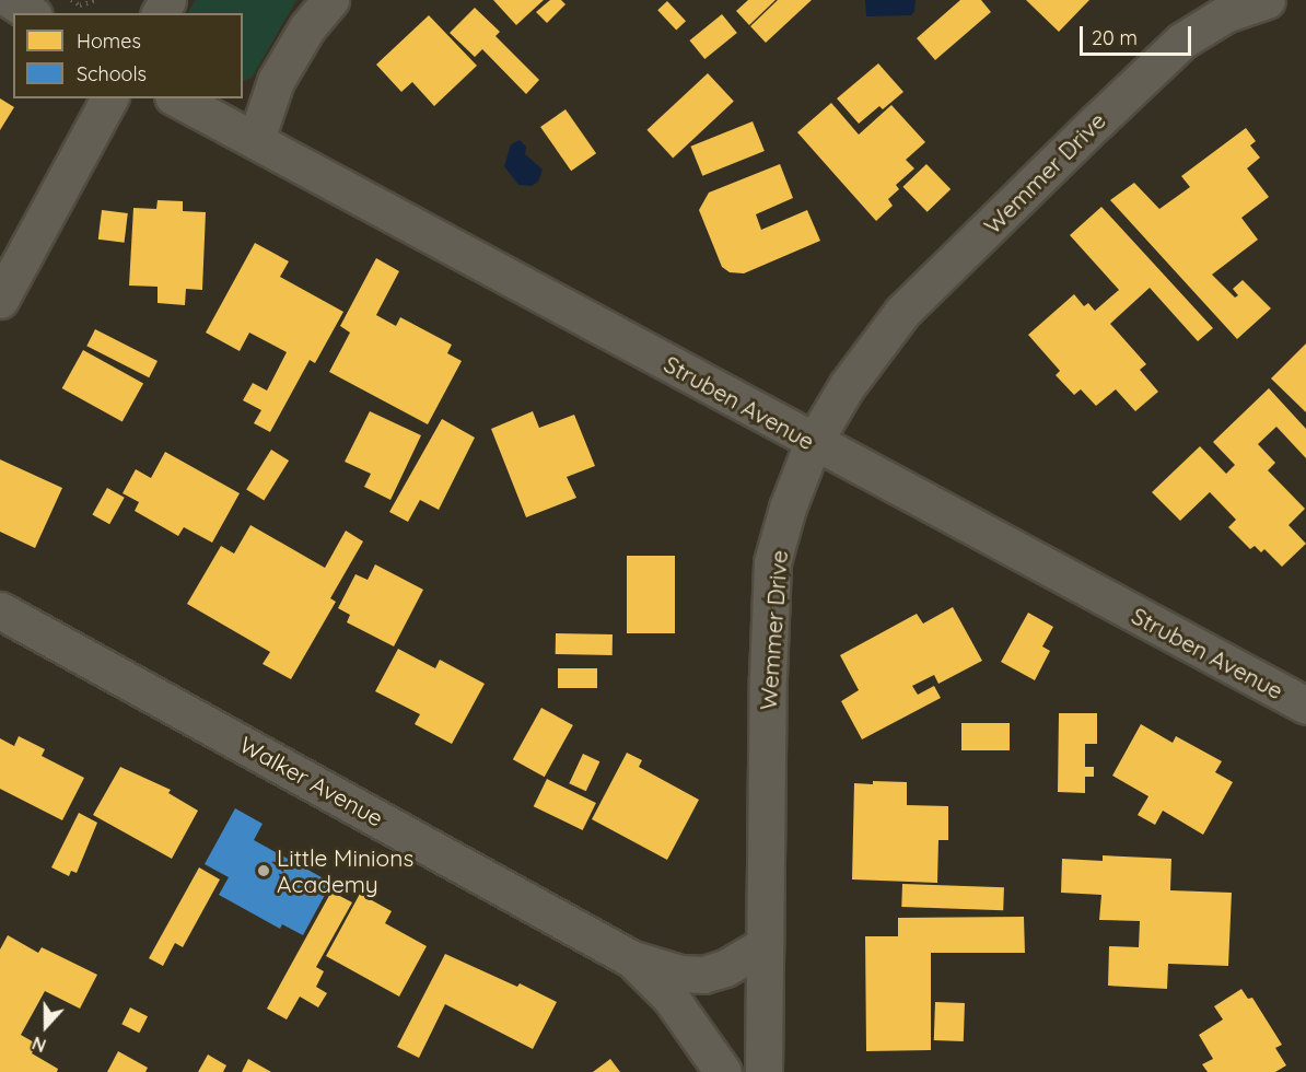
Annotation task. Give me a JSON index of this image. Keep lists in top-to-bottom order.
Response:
{
  "streets": {
    "street": ["Wemmer Drive", "Struben Avenue", "Walker Avenue"]
  },
  "crossings": [
    ["Wemmer Drive", "Struben Avenue"]
  ],
  "places": ["Little Minions Academy"],
  "legend": ["Homes", "Schools"],
  "scale_bar": "20 m",
  "north": "bottom"
}
